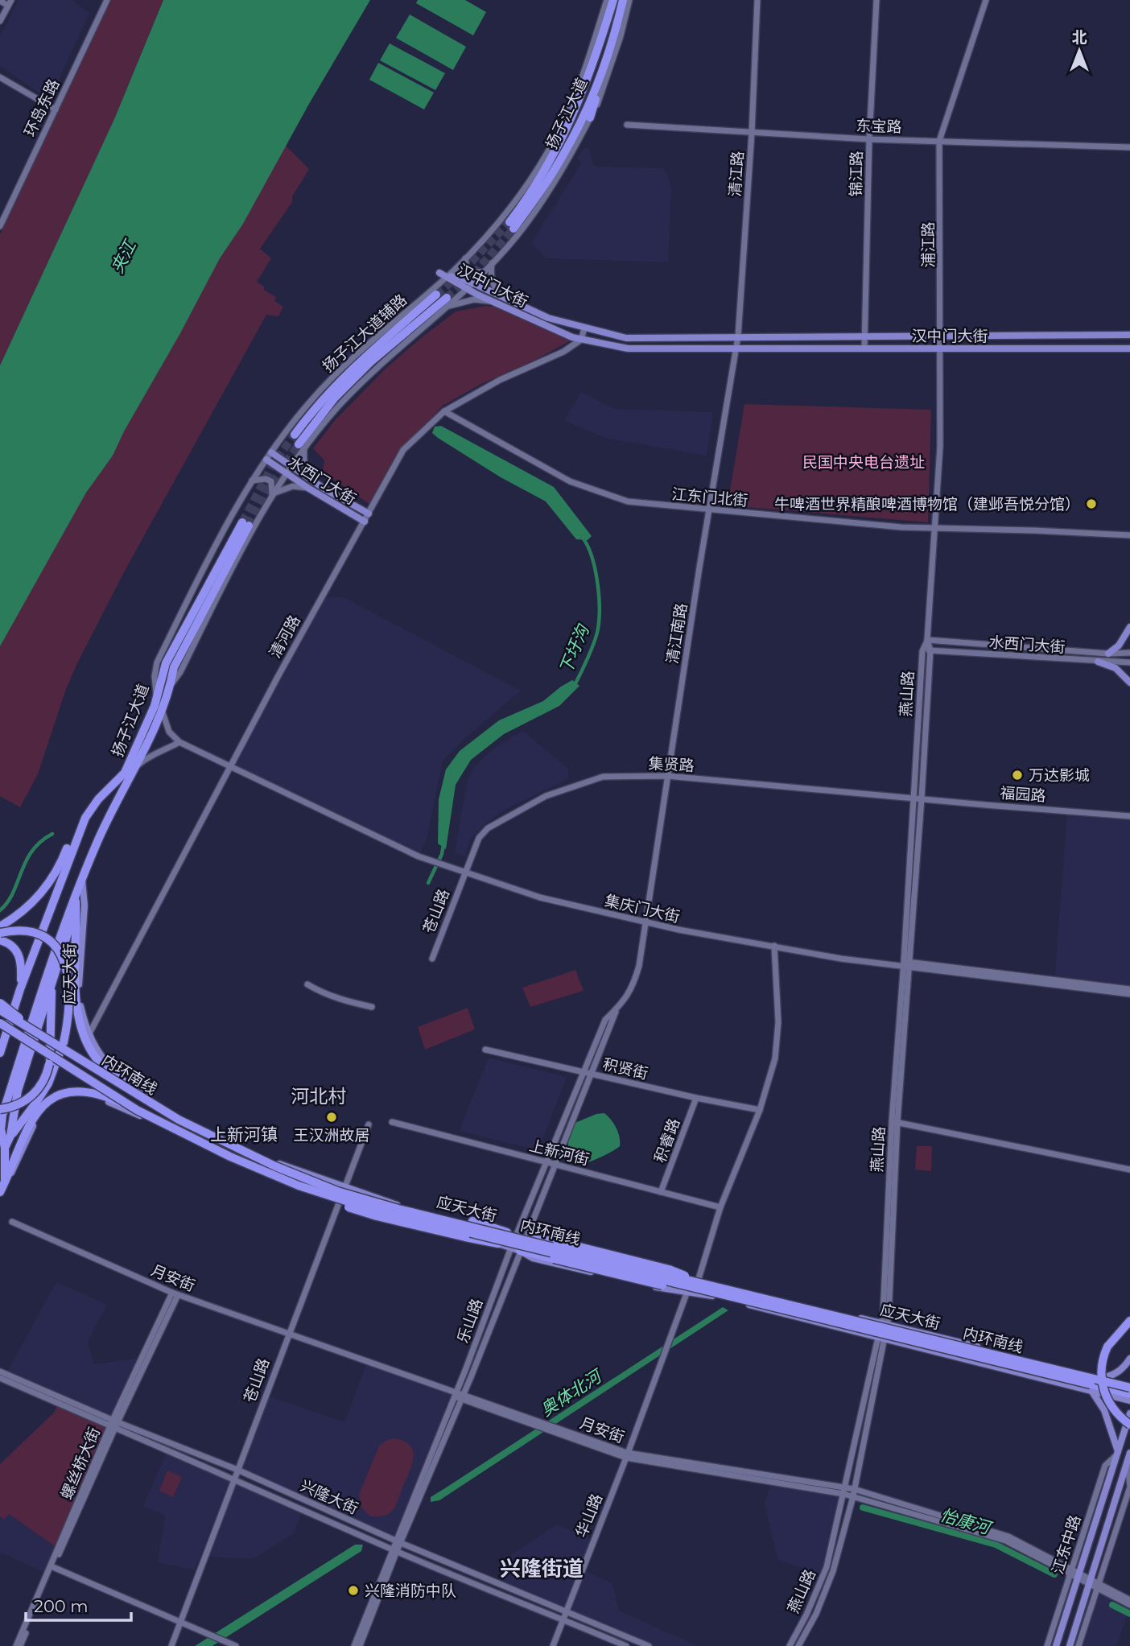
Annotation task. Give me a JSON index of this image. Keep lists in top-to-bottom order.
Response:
{
  "streets": {
    "highway": ["扬子江大道", "内环南线"],
    "main road": [
      "汉中门大街",
      "水西门大街",
      "应天大街",
      "江东中路"
    ],
    "street": [
      "环岛东路",
      "东宝路",
      "清江路",
      "锦江路",
      "浦江路",
      "扬子江大道辅路",
      "江东门北街",
      "清江南路",
      "清河路",
      "燕山路",
      "集贤路",
      "福园路",
      "集庆门大街",
      "苍山路",
      "积贤街",
      "积睿路",
      "上新河街",
      "月安街",
      "乐山路",
      "螺丝桥大街",
      "兴隆大街",
      "华山路"
    ]
  },
  "crossings": [
    ["扬子江大道", "扬子江大道辅路"],
    ["扬子江大道", "应天大街"],
    ["东宝路", "清江路"],
    ["东宝路", "锦江路"],
    ["东宝路", "浦江路"],
    ["清江路", "汉中门大街"],
    ["清江路", "清江南路"],
    ["锦江路", "汉中门大街"],
    ["浦江路", "汉中门大街"],
    ["浦江路", "燕山路"],
    ["汉中门大街", "扬子江大道辅路"],
    ["汉中门大街", "清江南路"],
    ["汉中门大街", "清河路"],
    ["汉中门大街", "燕山路"],
    ["扬子江大道辅路", "水西门大街"],
    ["水西门大街", "清河路"],
    ["水西门大街", "燕山路"],
    ["江东门北街", "清江南路"],
    ["江东门北街", "清河路"],
    ["江东门北街", "燕山路"],
    ["清江南路", "集贤路"],
    ["清江南路", "集庆门大街"],
    ["清江南路", "乐山路"],
    ["清河路", "集庆门大街"],
    ["清河路", "应天大街"],
    ["燕山路", "集贤路"],
    ["燕山路", "福园路"],
    ["燕山路", "集庆门大街"],
    ["燕山路", "应天大街"],
    ["燕山路", "月安街"],
    ["集贤路", "福园路"],
    ["集贤路", "集庆门大街"],
    ["集贤路", "苍山路"],
    ["集庆门大街", "苍山路"],
    ["集庆门大街", "乐山路"],
    ["苍山路", "应天大街"],
    ["苍山路", "月安街"],
    ["苍山路", "兴隆大街"],
    ["应天大街", "内环南线"],
    ["应天大街", "乐山路"],
    ["应天大街", "华山路"],
    ["积贤街", "积睿路"],
    ["积贤街", "乐山路"],
    ["积睿路", "上新河街"],
    ["上新河街", "乐山路"],
    ["月安街", "乐山路"],
    ["月安街", "螺丝桥大街"],
    ["月安街", "华山路"],
    ["乐山路", "兴隆大街"],
    ["螺丝桥大街", "兴隆大街"],
    ["兴隆大街", "华山路"]
  ],
  "districts": ["河北村", "上新河镇", "兴隆街道"],
  "water": [
    "夹江",
    "下圩沟",
    "奥体北河",
    "怡康河"
  ],
  "parks": ["民国中央电台遗址"],
  "places": [
    "牛啤酒世界精酿啤酒博物馆（建邺吾悦分馆）",
    "万达影城",
    "王汉洲故居",
    "兴隆消防中队"
  ],
  "scale_bar": "200 m",
  "north": "top"
}
